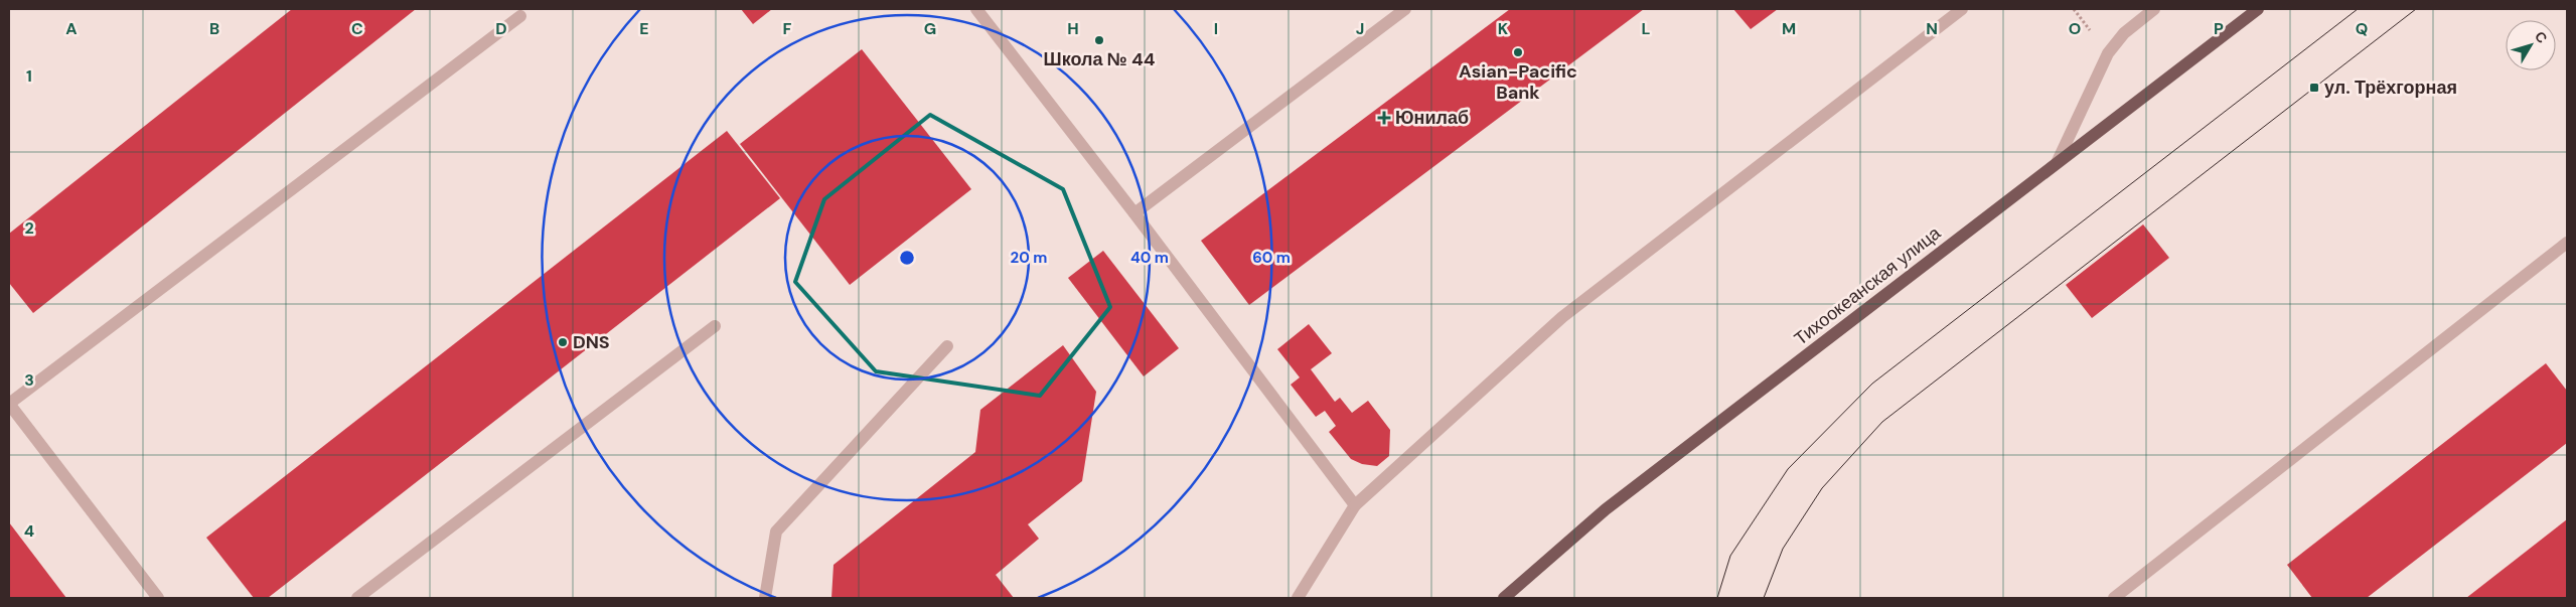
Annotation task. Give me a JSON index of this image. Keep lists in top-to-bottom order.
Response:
{
  "streets": {
    "main road": ["Тихоокеанская улица"]
  },
  "places": {
    "other": ["Школа № 44", "Asian-Pacific Bank", "DNS"],
    "transit": ["ул. Трёхгорная"],
    "health": ["Юнилаб"]
  },
  "north": "top right",
  "grid": {
    "columns": [
      "A",
      "B",
      "C",
      "D",
      "E",
      "F",
      "G",
      "H",
      "I",
      "J",
      "K",
      "L",
      "M",
      "N",
      "O",
      "P",
      "Q"
    ],
    "rows": [
      "1",
      "2",
      "3",
      "4"
    ]
  },
  "rings": ["20 m", "40 m", "60 m"]
}
